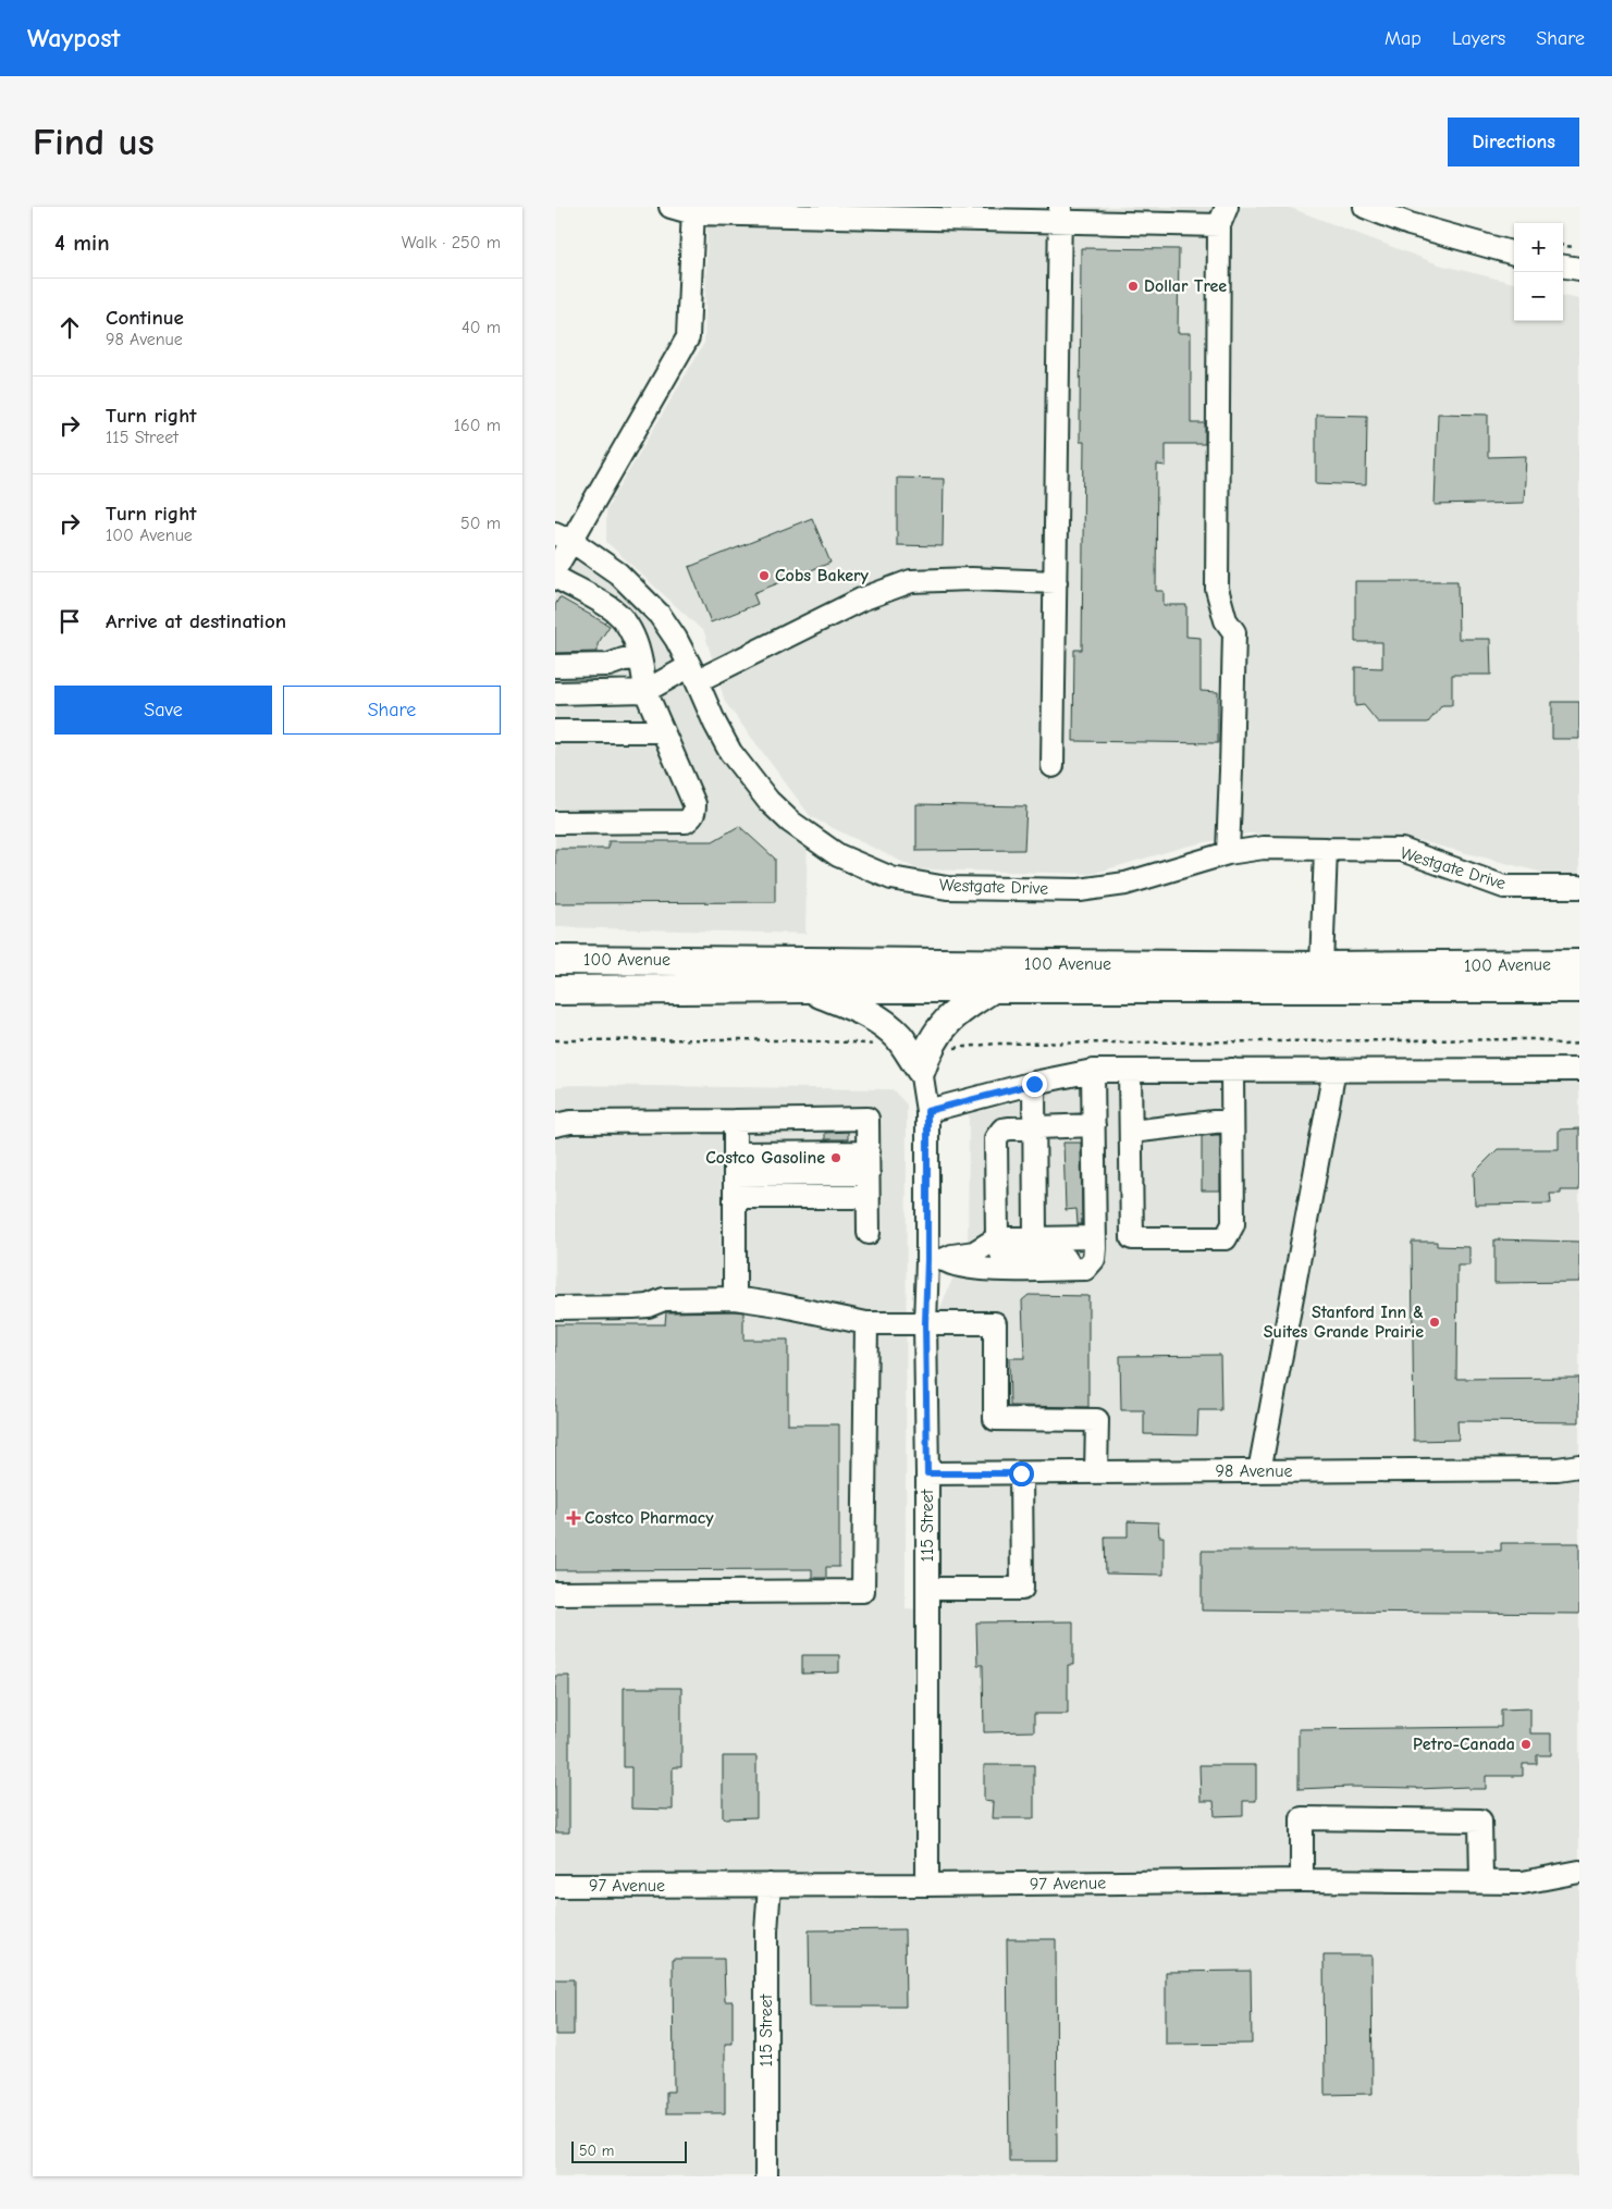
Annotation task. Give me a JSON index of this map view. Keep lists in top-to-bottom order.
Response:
{
  "streets": {
    "main road": ["100 Avenue"],
    "street": [
      "Westgate Drive",
      "98 Avenue",
      "115 Street",
      "97 Avenue"
    ]
  },
  "crossings": [
    ["98 Avenue", "115 Street"],
    ["115 Street", "97 Avenue"]
  ],
  "places": {
    "other": [
      "Dollar Tree",
      "Cobs Bakery",
      "Costco Gasoline",
      "Stanford Inn & Suites Grande Prairie",
      "Petro-Canada"
    ],
    "health": ["Costco Pharmacy"]
  },
  "scale_bar": "50 m",
  "page": {
    "header": "Waypost",
    "nav": ["Map", "Layers", "Share"],
    "buttons": [
      "Directions",
      ["Save", "Share"]
    ],
    "title": "Find us",
    "heading": ["4 min", "Walk · 250 m"],
    "map_buttons": ["+", "−"],
    "list": [
      ["Continue", "98 Avenue", "40 m"],
      ["Turn right", "115 Street", "160 m"],
      ["Turn right", "100 Avenue", "50 m"],
      "Arrive at destination"
    ],
    "scale": "50 m"
  }
}
